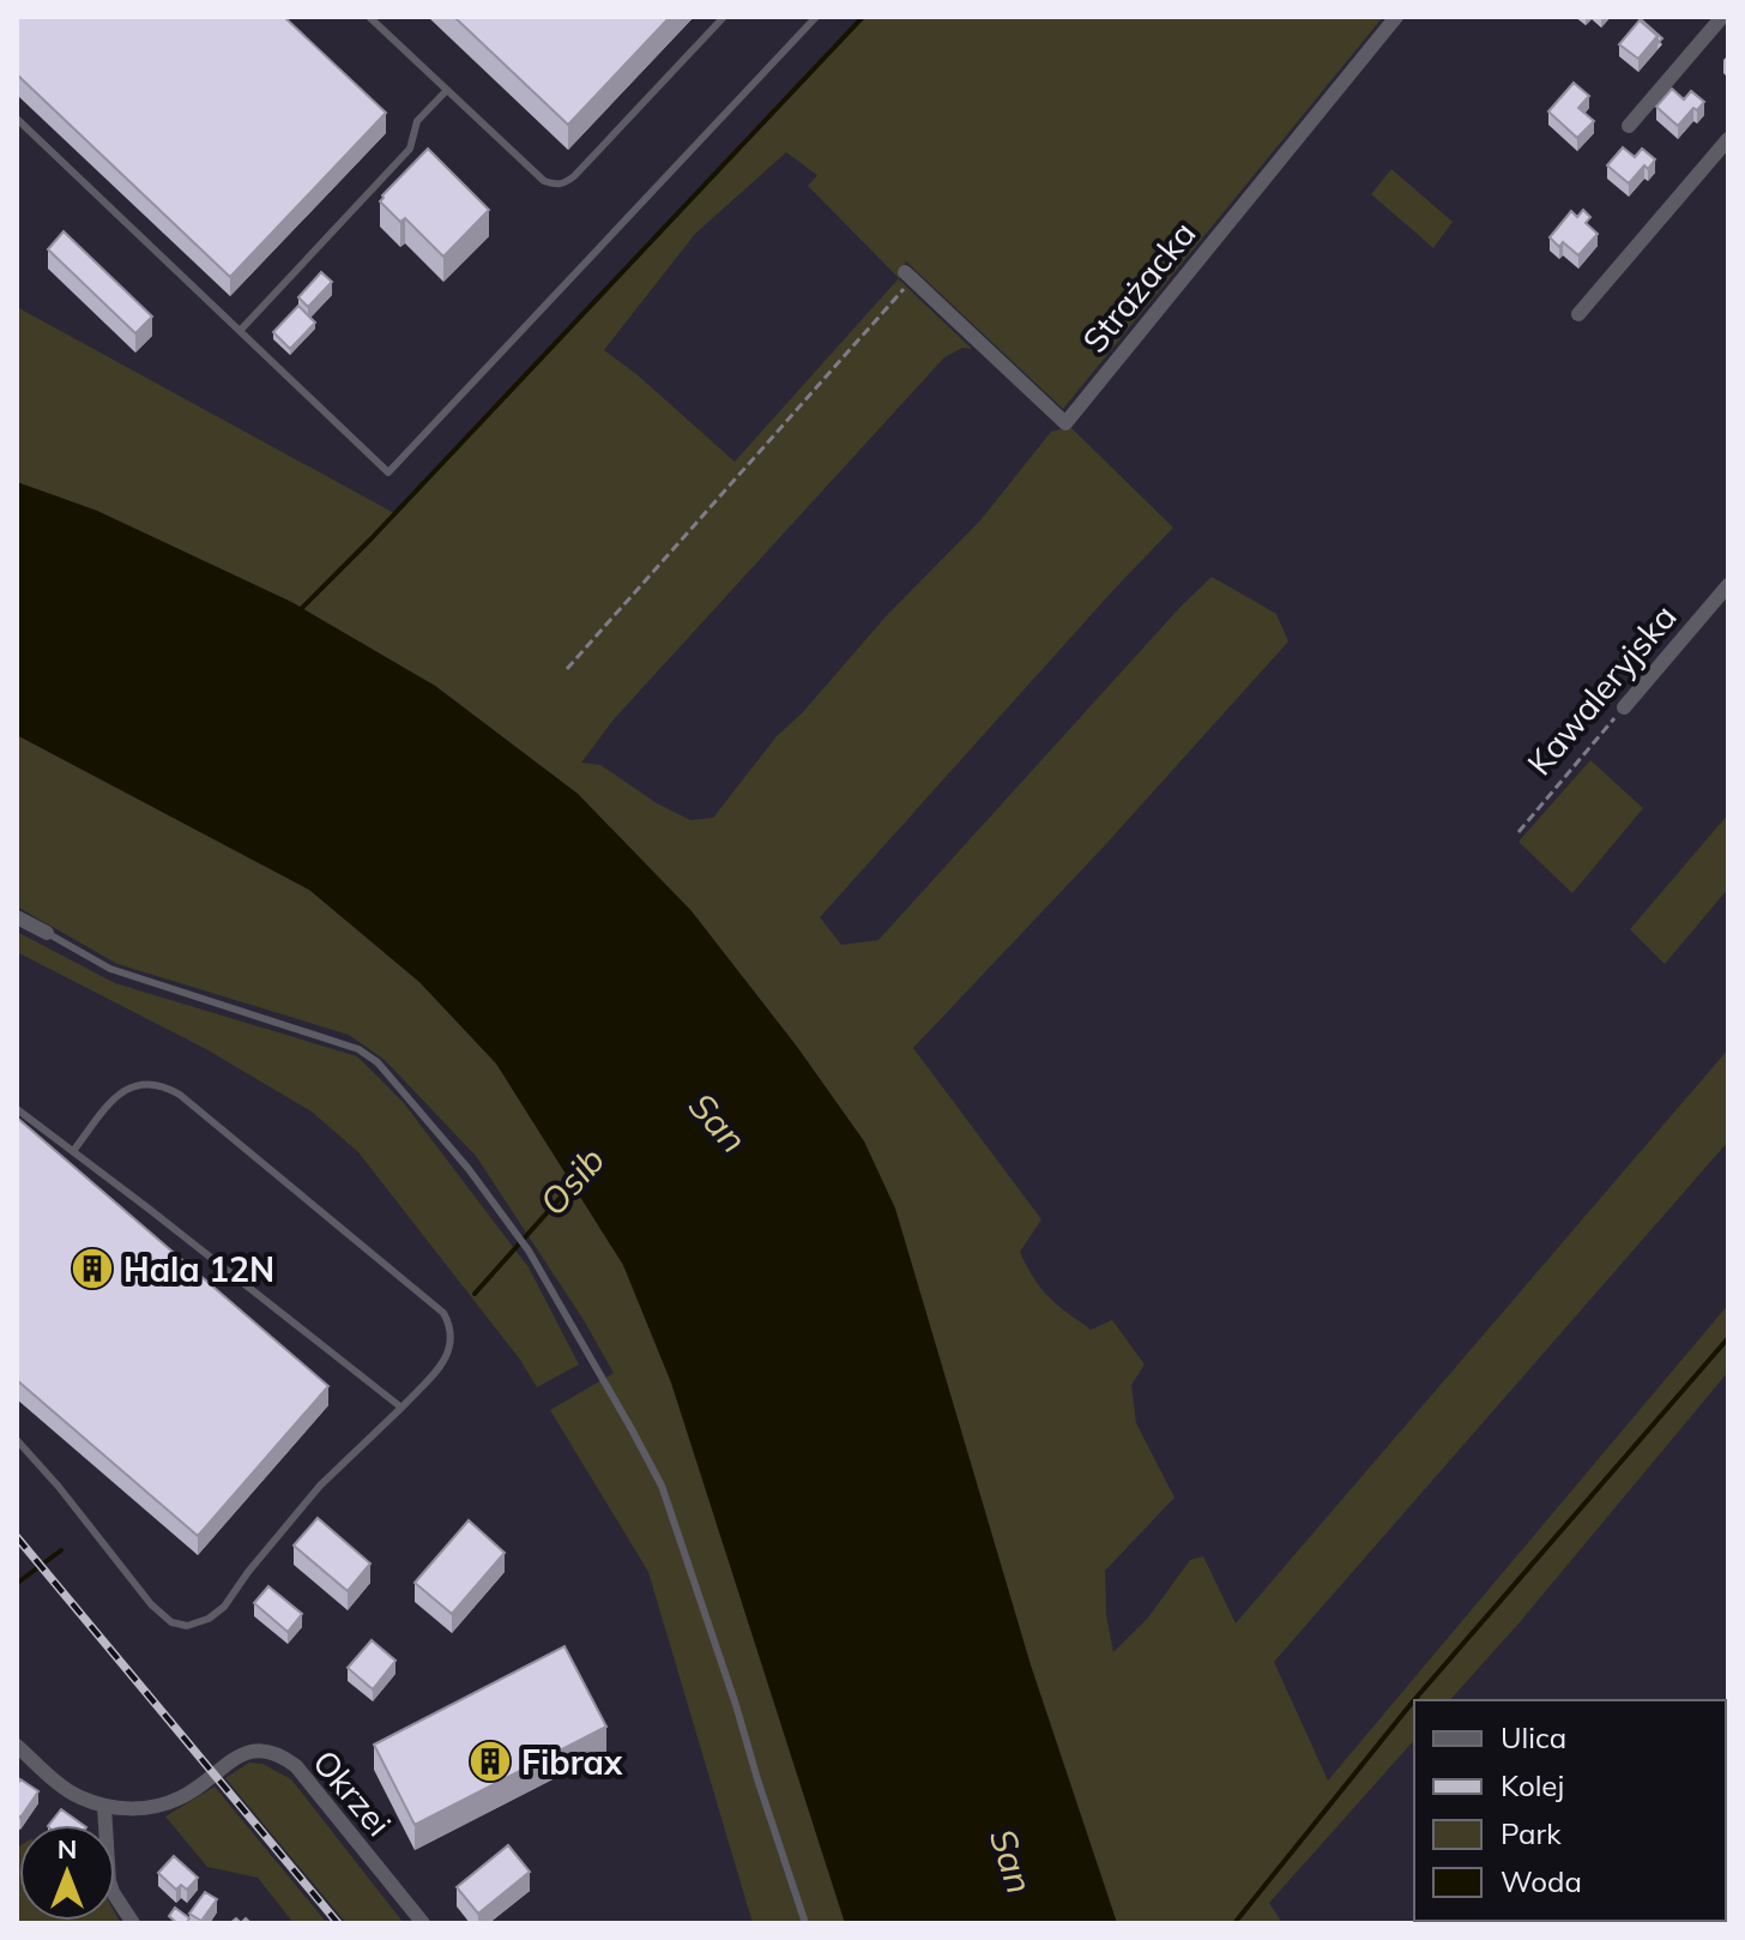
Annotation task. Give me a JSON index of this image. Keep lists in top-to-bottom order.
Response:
{
  "streets": {
    "street": ["Strażacka", "Kawaleryjska", "Okrzei"]
  },
  "water": ["San", "Osib"],
  "places": {
    "building": ["Hala 12N", "Fibrax"]
  },
  "legend": [
    "Ulica",
    "Kolej",
    "Park",
    "Woda"
  ],
  "north": "top"
}
